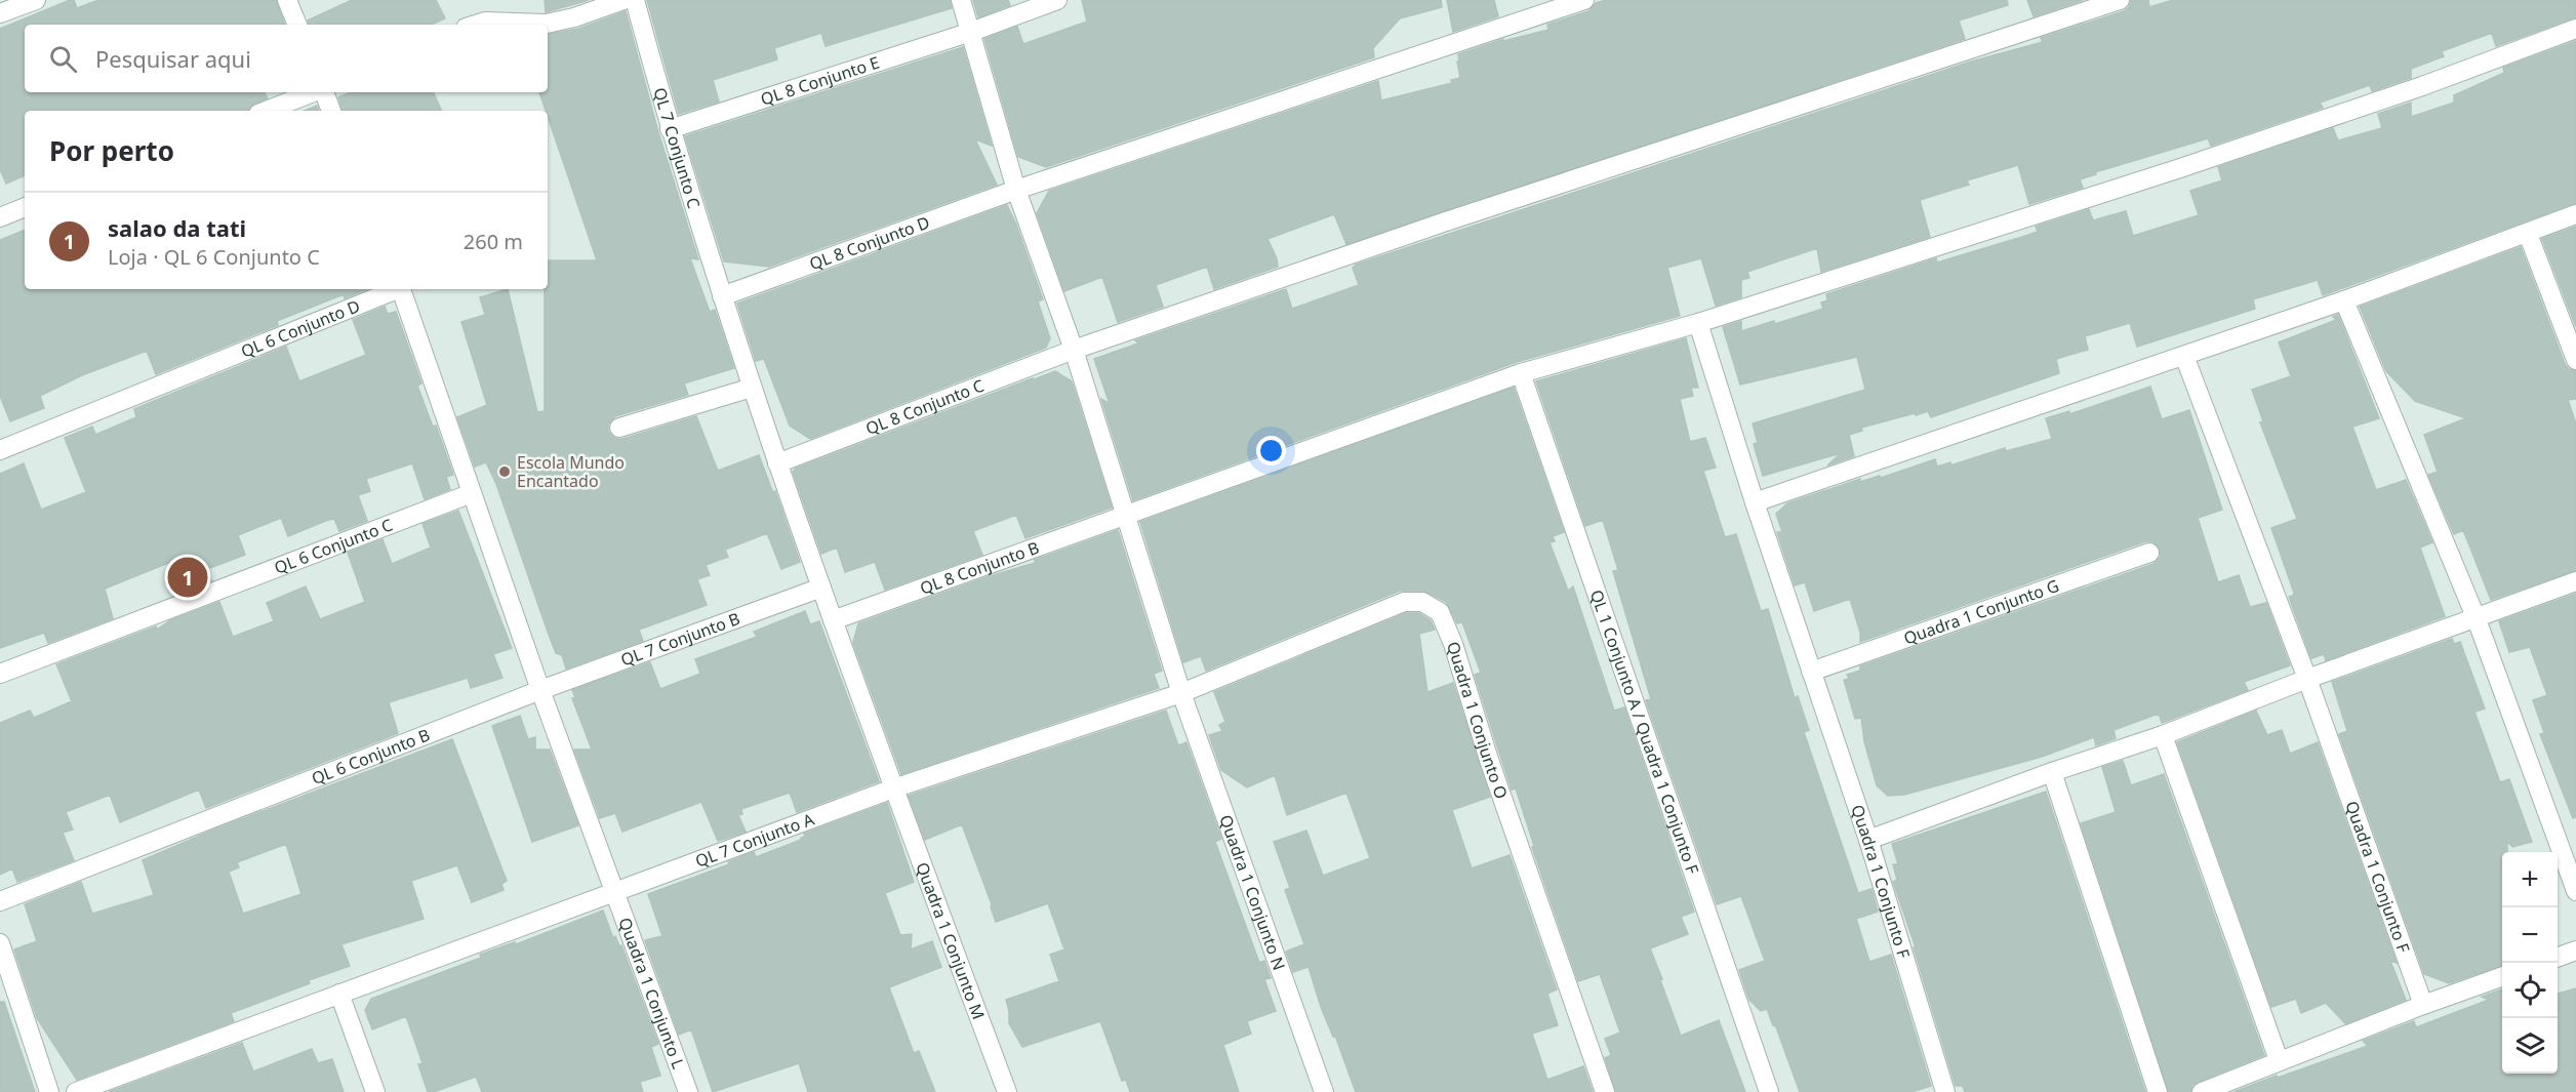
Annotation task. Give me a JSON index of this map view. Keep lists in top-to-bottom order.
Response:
{
  "streets": {
    "street": [
      "QL 8 Conjunto E",
      "QL 7 Conjunto C",
      "QL 8 Conjunto D",
      "QL 6 Conjunto D",
      "QL 8 Conjunto C",
      "QL 6 Conjunto C",
      "QL 8 Conjunto B",
      "Quadra 1 Conjunto G",
      "QL 7 Conjunto B",
      "Quadra 1 Conjunto O",
      "QL 1 Conjunto A / Quadra 1 Conjunto F",
      "QL 6 Conjunto B",
      "QL 7 Conjunto A",
      "Quadra 1 Conjunto F",
      "Quadra 1 Conjunto N",
      "Quadra 1 Conjunto M",
      "Quadra 1 Conjunto L"
    ]
  },
  "crossings": [
    ["QL 8 Conjunto E", "QL 7 Conjunto C"],
    ["QL 8 Conjunto E", "Quadra 1 Conjunto N"],
    ["QL 7 Conjunto C", "QL 8 Conjunto D"],
    ["QL 7 Conjunto C", "QL 8 Conjunto C"],
    ["QL 8 Conjunto D", "Quadra 1 Conjunto N"],
    ["QL 6 Conjunto D", "QL 6 Conjunto C"],
    ["QL 8 Conjunto C", "Quadra 1 Conjunto N"],
    ["QL 8 Conjunto B", "QL 1 Conjunto A / Quadra 1 Conjunto F"],
    ["QL 8 Conjunto B", "Quadra 1 Conjunto F"],
    ["QL 8 Conjunto B", "Quadra 1 Conjunto N"],
    ["QL 8 Conjunto B", "Quadra 1 Conjunto M"],
    ["Quadra 1 Conjunto G", "Quadra 1 Conjunto F"],
    ["QL 7 Conjunto B", "QL 6 Conjunto B"],
    ["QL 7 Conjunto B", "Quadra 1 Conjunto M"],
    ["Quadra 1 Conjunto O", "QL 7 Conjunto A"],
    ["Quadra 1 Conjunto O", "Quadra 1 Conjunto N"],
    ["Quadra 1 Conjunto O", "Quadra 1 Conjunto M"],
    ["QL 7 Conjunto A", "Quadra 1 Conjunto M"],
    ["QL 7 Conjunto A", "Quadra 1 Conjunto L"]
  ],
  "places": ["Escola Mundo Encantado"],
  "page": {
    "search": "Pesquisar aqui",
    "heading": "Por perto",
    "list": [
      {
        "mark": "1",
        "name": "salao da tati",
        "note": "Loja · QL 6 Conjunto C",
        "value": "260 m"
      }
    ],
    "pins": "1",
    "map_buttons": ["+", "−"]
  }
}
